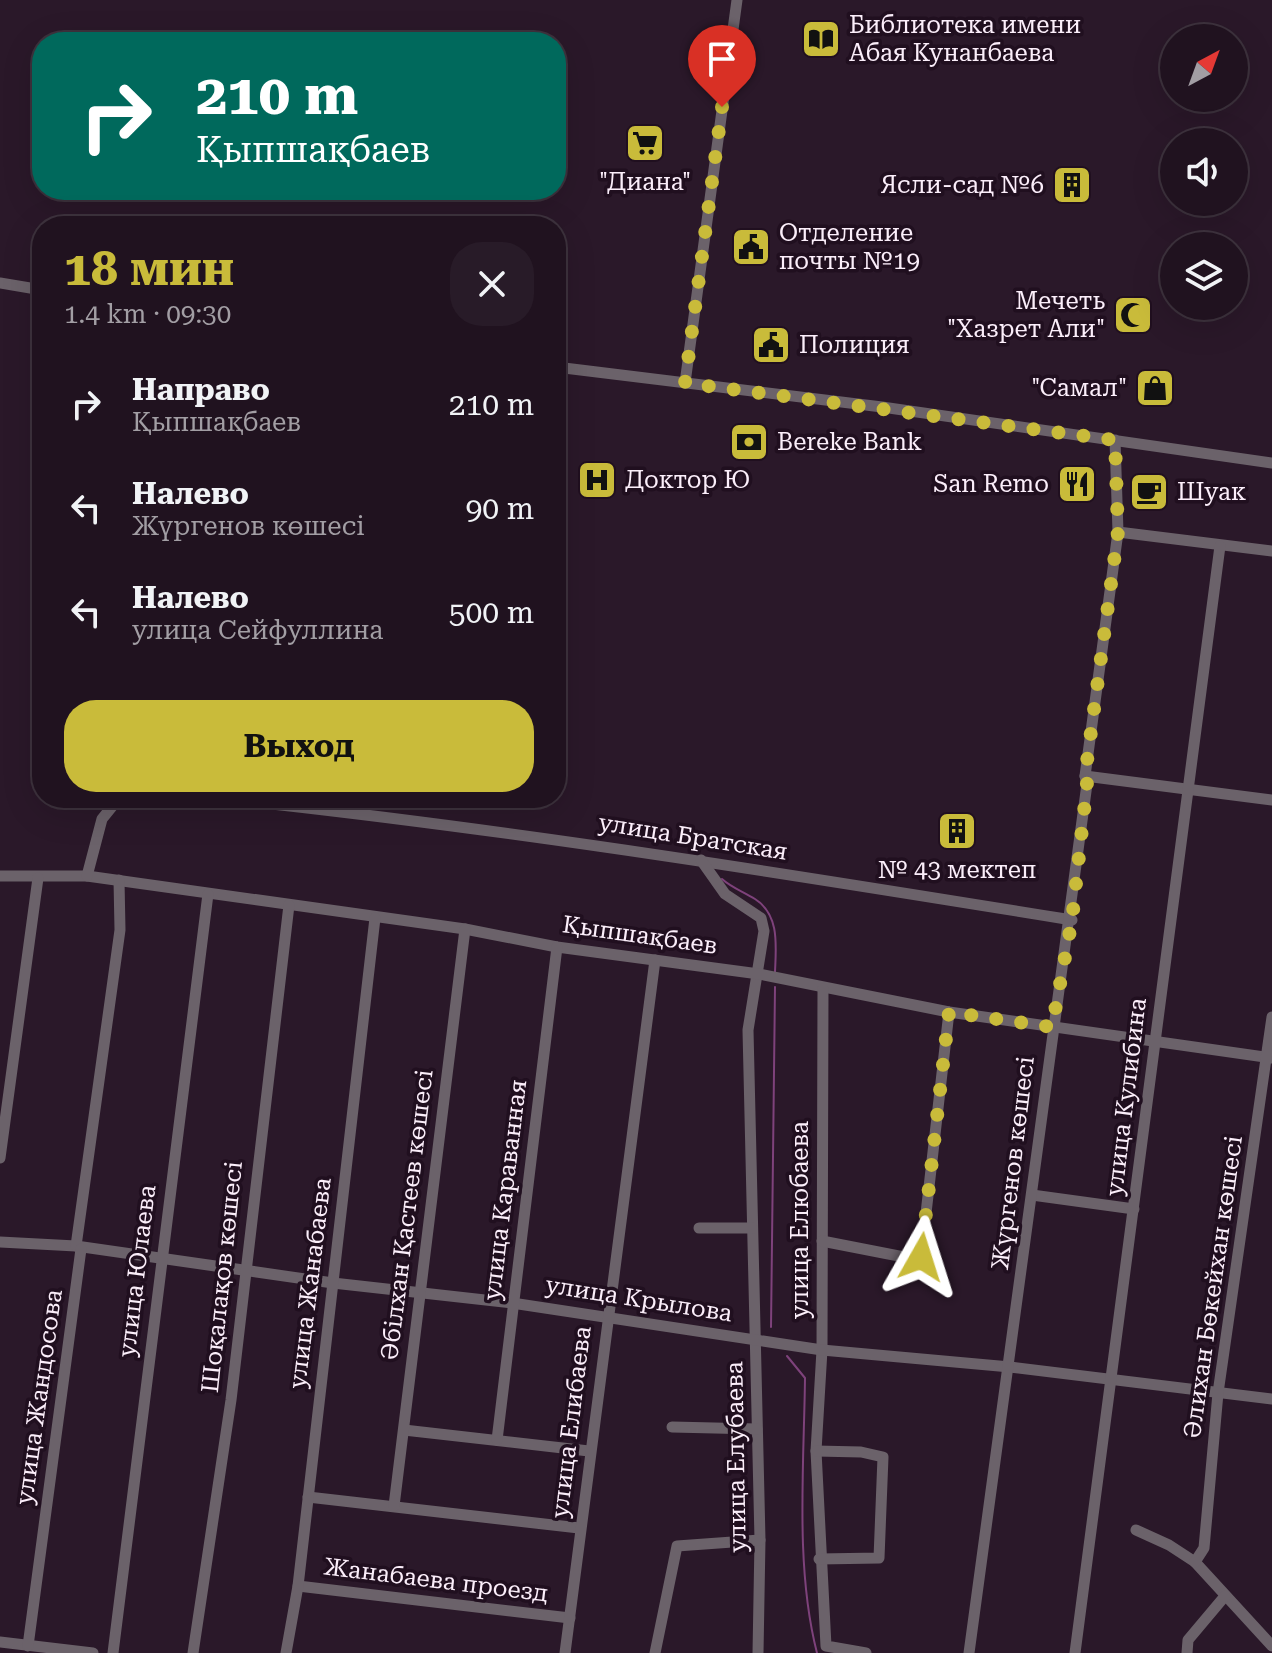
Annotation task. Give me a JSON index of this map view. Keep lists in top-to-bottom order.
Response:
{
  "streets": {
    "street": [
      "улица Братская",
      "Қыпшақбаев",
      "улица Кулибина",
      "Жүргенов көшесі",
      "улица Караванная",
      "Әбілхан Қастеев көшесі",
      "улица Елюбаева",
      "улица Юлаева",
      "Шоқалақов көшесі",
      "улица Жанабаева",
      "Әлихан Бөкейхан көшесі",
      "улица Крылова",
      "улица Жандосова",
      "улица Елибаева",
      "улица Елубаева",
      "Жанабаева проезд"
    ]
  },
  "crossings": [
    ["улица Братская", "Жүргенов көшесі"],
    ["улица Братская", "улица Елубаева"],
    ["Қыпшақбаев", "улица Кулибина"],
    ["Қыпшақбаев", "Жүргенов көшесі"],
    ["Қыпшақбаев", "улица Караванная"],
    ["Қыпшақбаев", "Әбілхан Қастеев көшесі"],
    ["Қыпшақбаев", "улица Елюбаева"],
    ["Қыпшақбаев", "улица Юлаева"],
    ["Қыпшақбаев", "Шоқалақов көшесі"],
    ["Қыпшақбаев", "улица Жанабаева"],
    ["Қыпшақбаев", "Әлихан Бөкейхан көшесі"],
    ["Қыпшақбаев", "улица Жандосова"],
    ["Қыпшақбаев", "улица Елибаева"],
    ["Қыпшақбаев", "улица Елубаева"],
    ["улица Кулибина", "улица Крылова"],
    ["Жүргенов көшесі", "улица Крылова"],
    ["улица Караванная", "улица Крылова"],
    ["Әбілхан Қастеев көшесі", "улица Крылова"],
    ["улица Елюбаева", "улица Крылова"],
    ["улица Юлаева", "улица Крылова"],
    ["Шоқалақов көшесі", "улица Крылова"],
    ["улица Жанабаева", "улица Крылова"],
    ["улица Жанабаева", "Жанабаева проезд"],
    ["Әлихан Бөкейхан көшесі", "улица Крылова"],
    ["улица Крылова", "улица Жандосова"],
    ["улица Крылова", "улица Елибаева"],
    ["улица Крылова", "улица Елубаева"],
    ["улица Елибаева", "Жанабаева проезд"]
  ],
  "places": {
    "library": ["Библиотека имени Абая Кунанбаева"],
    "supermarket": ["\"Диана\""],
    "building": ["Ясли-сад №6", "№ 43 мектеп"],
    "public building": ["Отделение почты №19", "Полиция"],
    "mosque": ["Мечеть \"Хазрет Али\""],
    "shop": ["\"Самал\""],
    "bank": ["Bereke Bank"],
    "hospital": ["Доктор Ю"],
    "restaurant": ["San Remo"],
    "cafe": ["Шуак"]
  },
  "north": "top right",
  "page": {
    "turn": ["210 m", "Қыпшақбаев"],
    "heading": ["18 мин", "1.4 km · 09:30"],
    "list": [
      {
        "name": "Направо",
        "note": "Қыпшақбаев",
        "value": "210 m"
      },
      {
        "name": "Налево",
        "note": "Жүргенов көшесі",
        "value": "90 m"
      },
      {
        "name": "Налево",
        "note": "улица Сейфуллина",
        "value": "500 m"
      }
    ],
    "buttons": "Выход"
  }
}
